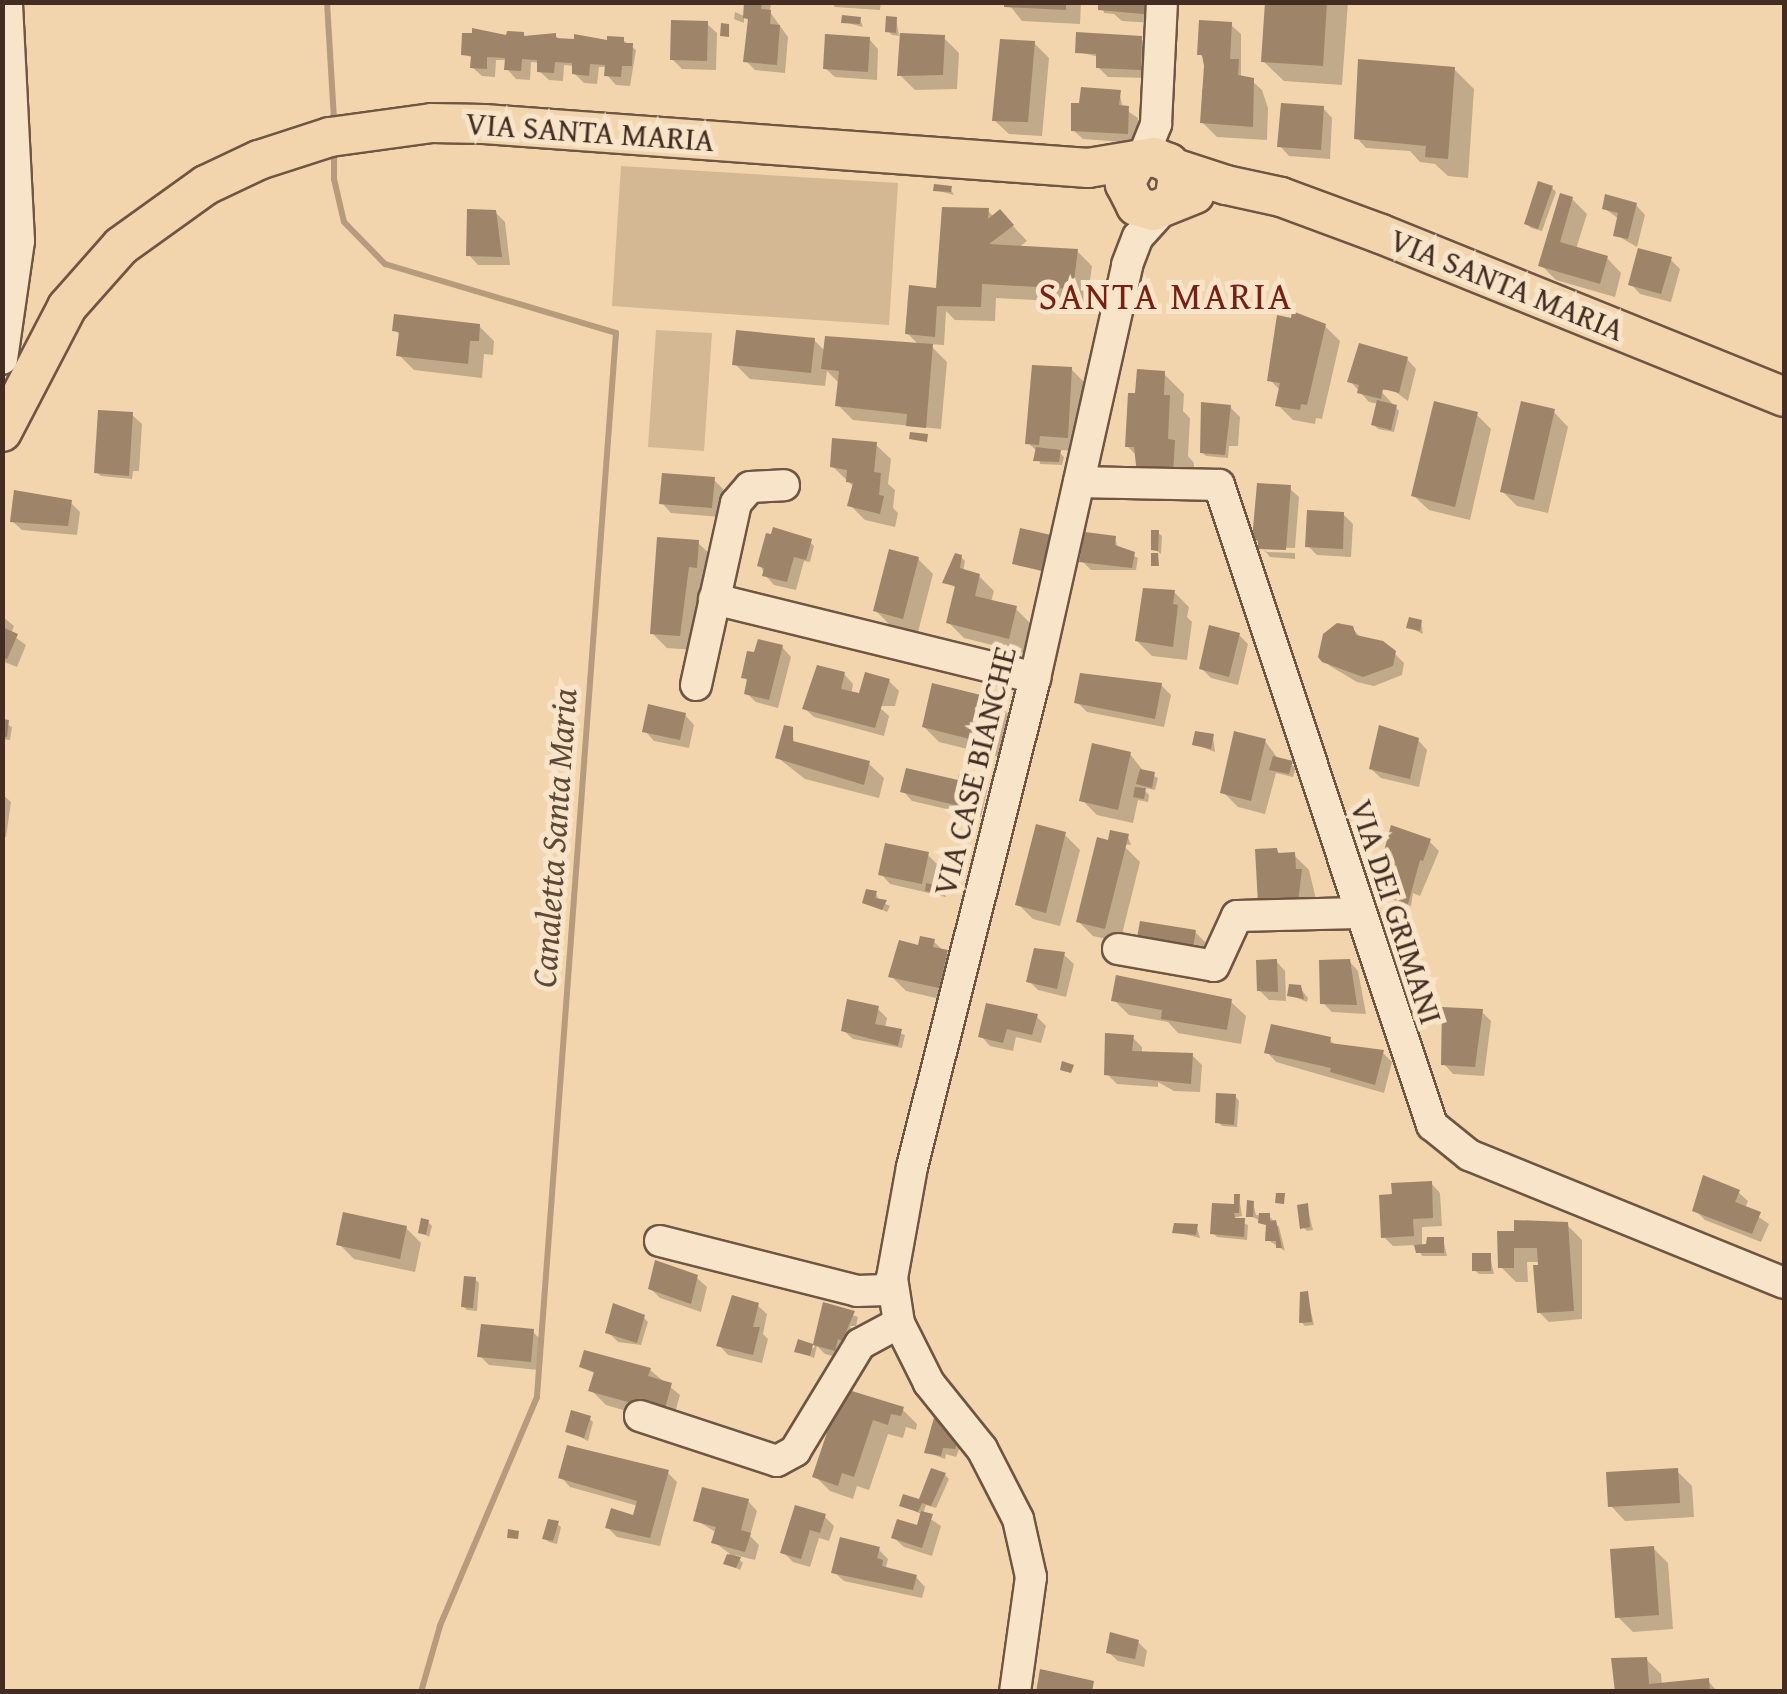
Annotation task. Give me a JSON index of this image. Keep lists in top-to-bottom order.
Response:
{
  "streets": {
    "main road": ["VIA SANTA MARIA"],
    "street": ["VIA CASE BIANCHE", "VIA DEI GRIMANI"]
  },
  "crossings": [
    ["VIA SANTA MARIA", "VIA CASE BIANCHE"],
    ["VIA CASE BIANCHE", "VIA DEI GRIMANI"]
  ],
  "districts": ["SANTA MARIA"],
  "water": ["Canaletta Santa Maria"]
}
